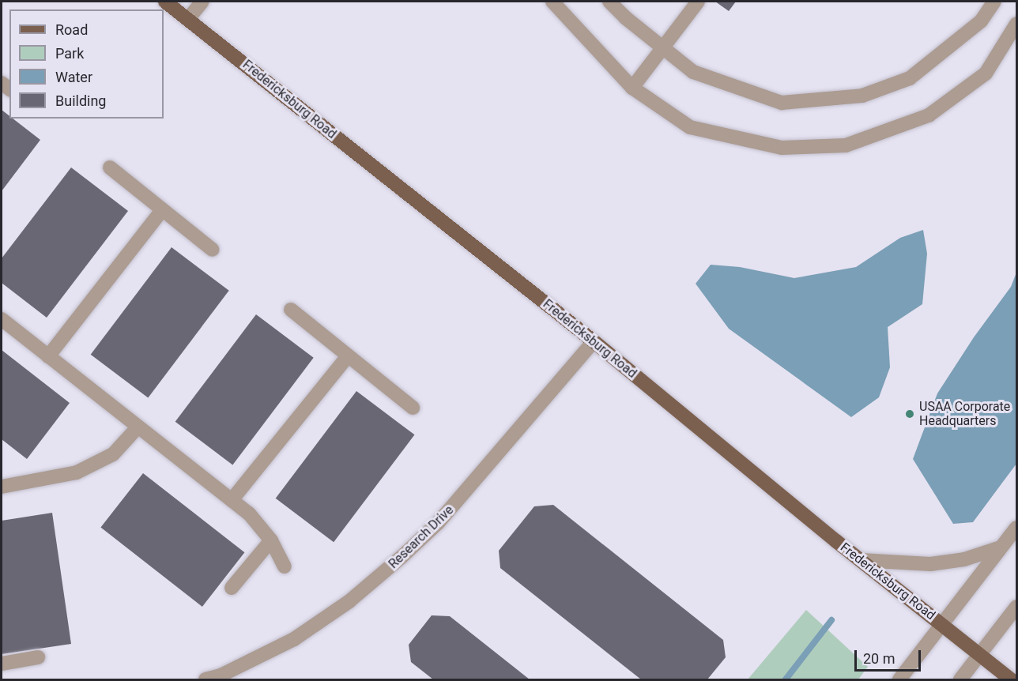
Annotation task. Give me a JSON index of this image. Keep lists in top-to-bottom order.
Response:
{
  "streets": {
    "main road": ["Fredericksburg Road"],
    "street": ["Research Drive"]
  },
  "crossings": [
    ["Fredericksburg Road", "Research Drive"]
  ],
  "places": ["USAA Corporate Headquarters"],
  "legend": [
    "Road",
    "Park",
    "Water",
    "Building"
  ],
  "scale_bar": "20 m"
}
